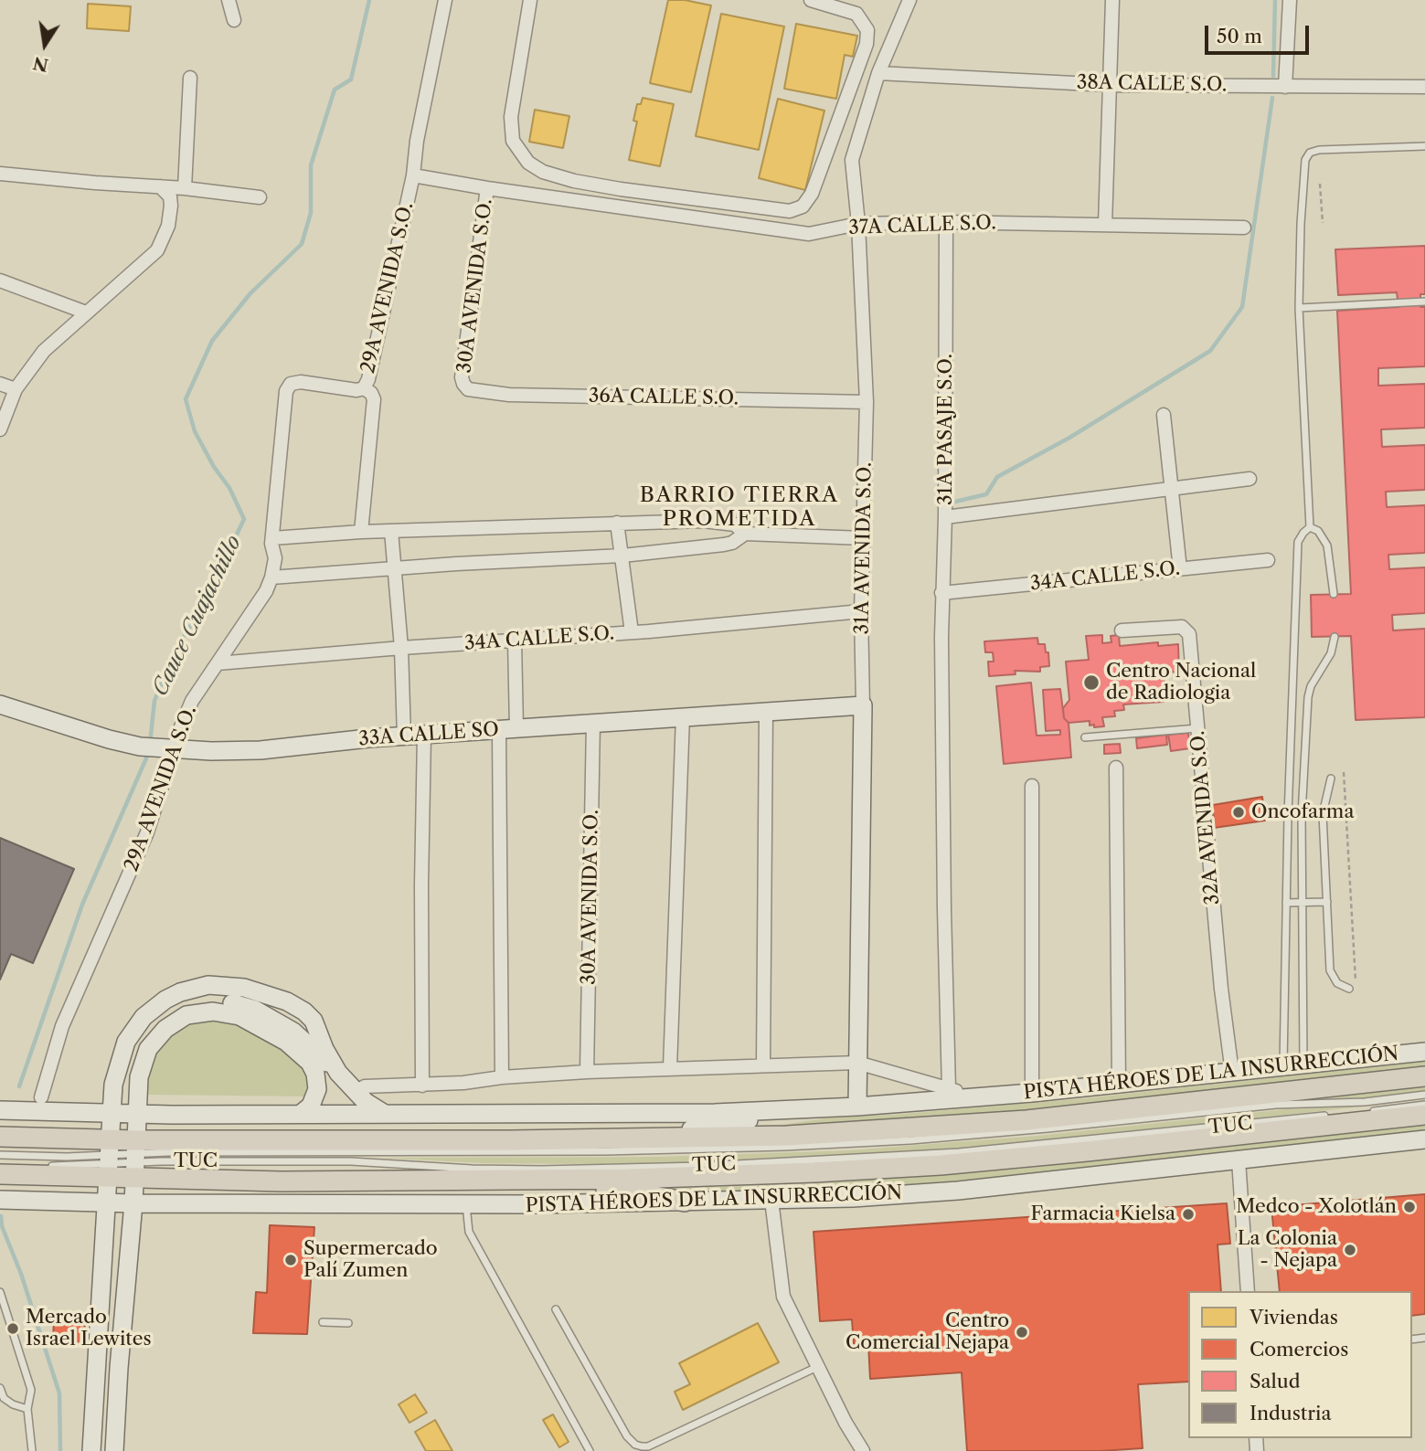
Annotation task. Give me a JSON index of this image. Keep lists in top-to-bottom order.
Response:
{
  "streets": {
    "main road": ["PISTA HÉROES DE LA INSURRECCIÓN"],
    "street": [
      "38A CALLE S.O.",
      "37A CALLE S.O.",
      "30A AVENIDA S.O.",
      "29A AVENIDA S.O.",
      "36A CALLE S.O.",
      "31A PASAJE S.O.",
      "31A AVENIDA S.O.",
      "34A CALLE S.O.",
      "33A CALLE SO",
      "32A AVENIDA S.O."
    ],
    "lane": ["TUC"]
  },
  "crossings": [
    ["38A CALLE S.O.", "31A AVENIDA S.O."],
    ["37A CALLE S.O.", "30A AVENIDA S.O."],
    ["37A CALLE S.O.", "29A AVENIDA S.O."],
    ["37A CALLE S.O.", "31A PASAJE S.O."],
    ["37A CALLE S.O.", "31A AVENIDA S.O."],
    ["30A AVENIDA S.O.", "36A CALLE S.O."],
    ["30A AVENIDA S.O.", "33A CALLE SO"],
    ["29A AVENIDA S.O.", "34A CALLE S.O."],
    ["29A AVENIDA S.O.", "33A CALLE SO"],
    ["36A CALLE S.O.", "31A AVENIDA S.O."],
    ["31A PASAJE S.O.", "34A CALLE S.O."],
    ["31A AVENIDA S.O.", "34A CALLE S.O."],
    ["31A AVENIDA S.O.", "33A CALLE SO"],
    ["31A AVENIDA S.O.", "PISTA HÉROES DE LA INSURRECCIÓN"],
    ["32A AVENIDA S.O.", "PISTA HÉROES DE LA INSURRECCIÓN"],
    ["PISTA HÉROES DE LA INSURRECCIÓN", "TUC"]
  ],
  "districts": ["BARRIO TIERRA PROMETIDA"],
  "water": ["Cauce Cuajachillo"],
  "places": [
    "Centro Nacional de Radiologia",
    "Oncofarma",
    "Medco - Xolotlán",
    "Farmacia Kielsa",
    "La Colonia - Nejapa",
    "Supermercado Palí Zumen",
    "Mercado Israel Lewites",
    "Centro Comercial Nejapa"
  ],
  "legend": [
    "Viviendas",
    "Comercios",
    "Salud",
    "Industria"
  ],
  "scale_bar": "50 m",
  "north": "bottom"
}
